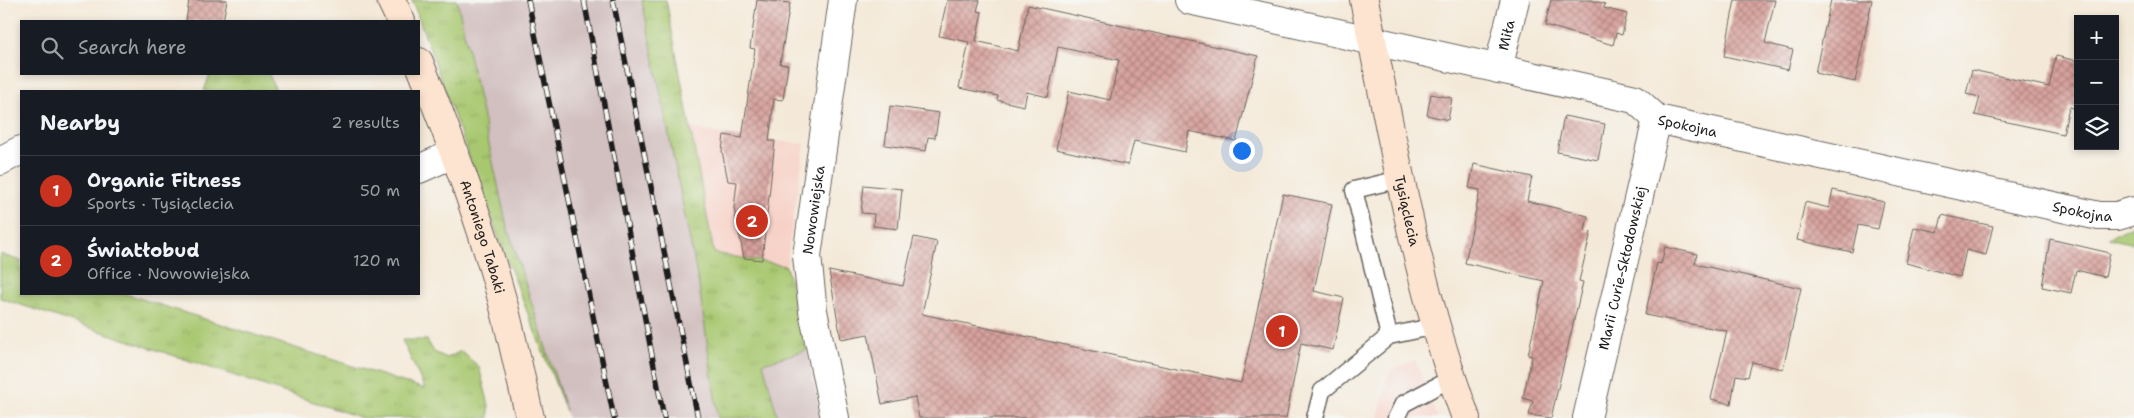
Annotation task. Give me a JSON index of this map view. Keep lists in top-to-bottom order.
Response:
{
  "streets": {
    "street": [
      "Miła",
      "Spokojna",
      "Nowowiejska",
      "Tysiąclecia",
      "Antoniego Tabaki",
      "Marii Curie-Skłodowskiej"
    ]
  },
  "crossings": [
    ["Miła", "Spokojna"],
    ["Spokojna", "Tysiąclecia"],
    ["Spokojna", "Marii Curie-Skłodowskiej"]
  ],
  "page": {
    "map_buttons": ["+", "−"],
    "search": "Search here",
    "heading": ["Nearby", "2 results"],
    "list": [
      {
        "mark": "1",
        "name": "Organic Fitness",
        "note": "Sports · Tysiąclecia",
        "value": "50 m"
      },
      {
        "mark": "2",
        "name": "Światłobud",
        "note": "Office · Nowowiejska",
        "value": "120 m"
      }
    ],
    "pins": ["2", "1"]
  }
}
